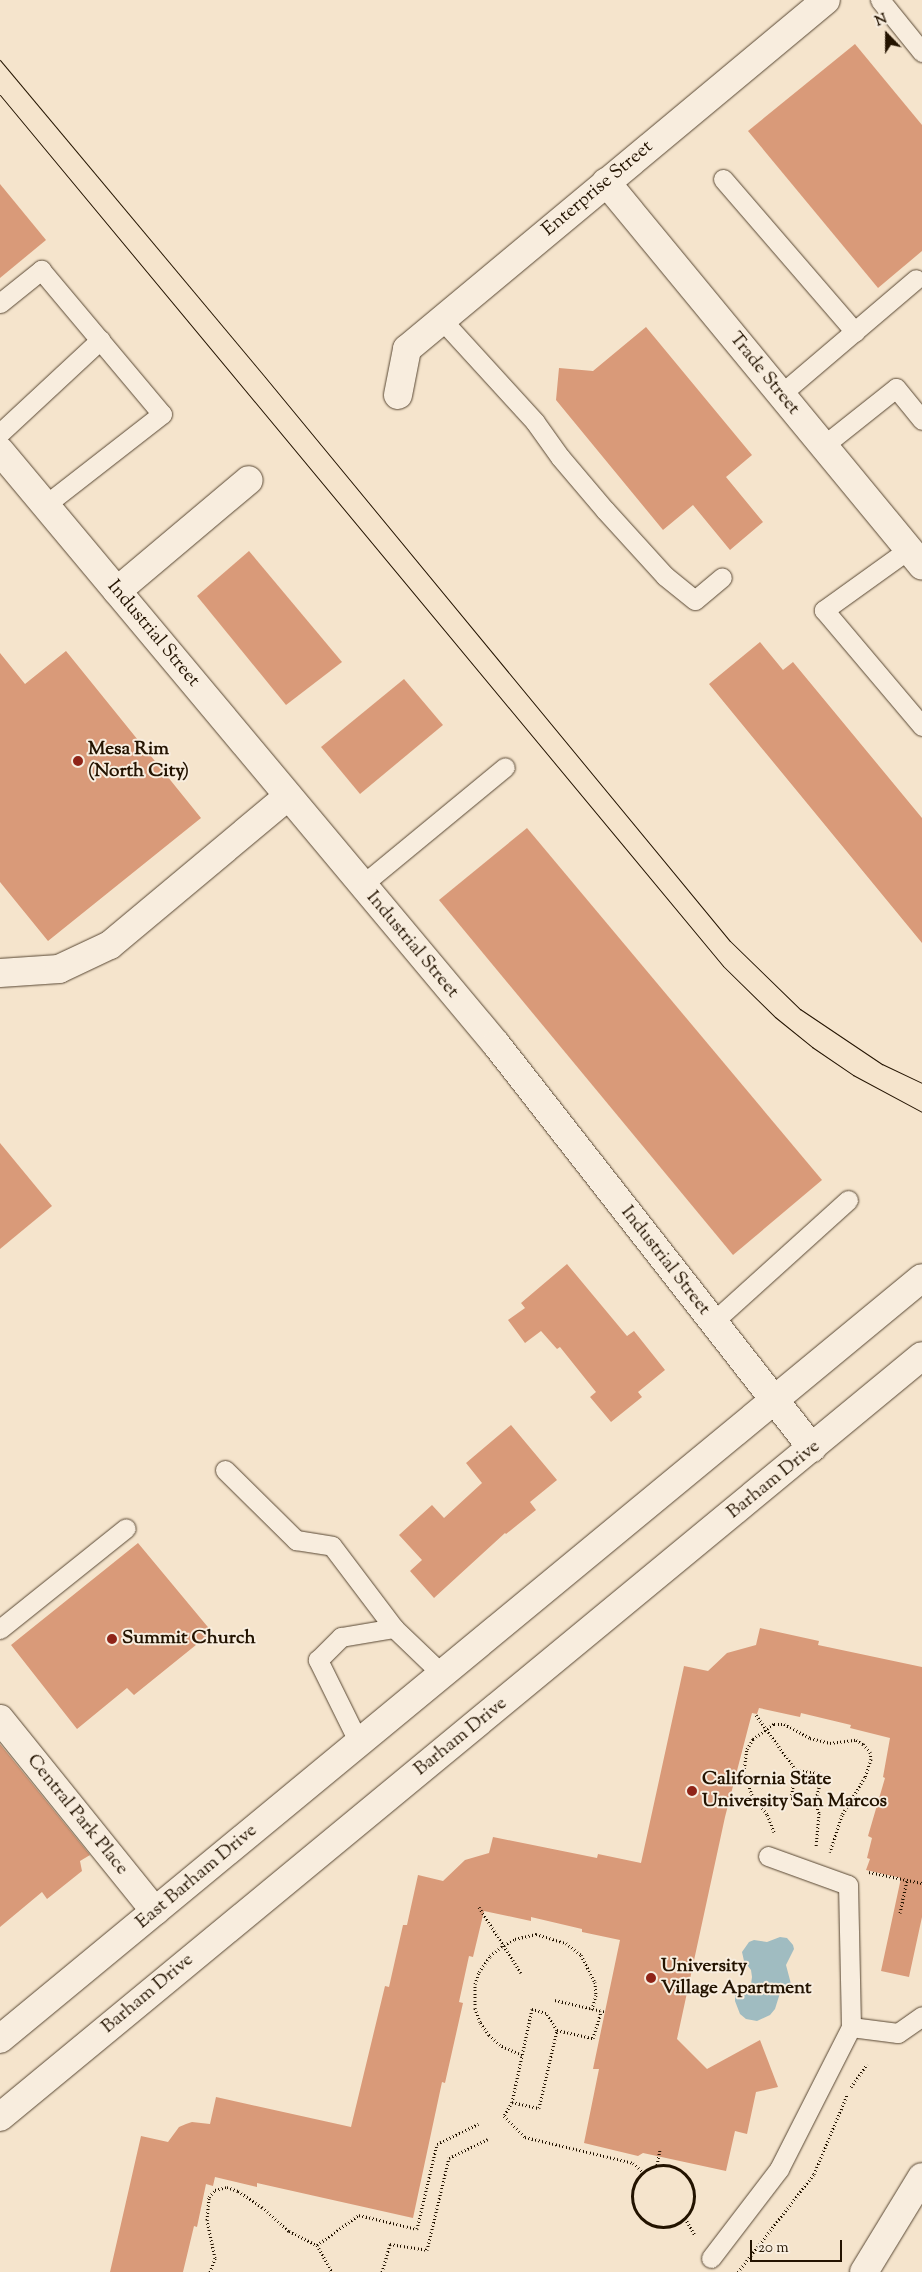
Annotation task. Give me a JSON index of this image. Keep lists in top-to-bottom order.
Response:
{
  "streets": {
    "street": [
      "Enterprise Street",
      "Trade Street",
      "Industrial Street",
      "Barham Drive",
      "Central Park Place",
      "East Barham Drive"
    ]
  },
  "crossings": [
    ["Enterprise Street", "Trade Street"],
    ["Industrial Street", "Barham Drive"],
    ["Central Park Place", "East Barham Drive"]
  ],
  "places": [
    "Mesa Rim (North City)",
    "Summit Church",
    "California State University San Marcos",
    "University Village Apartment"
  ],
  "scale_bar": "20 m",
  "north": "top"
}
